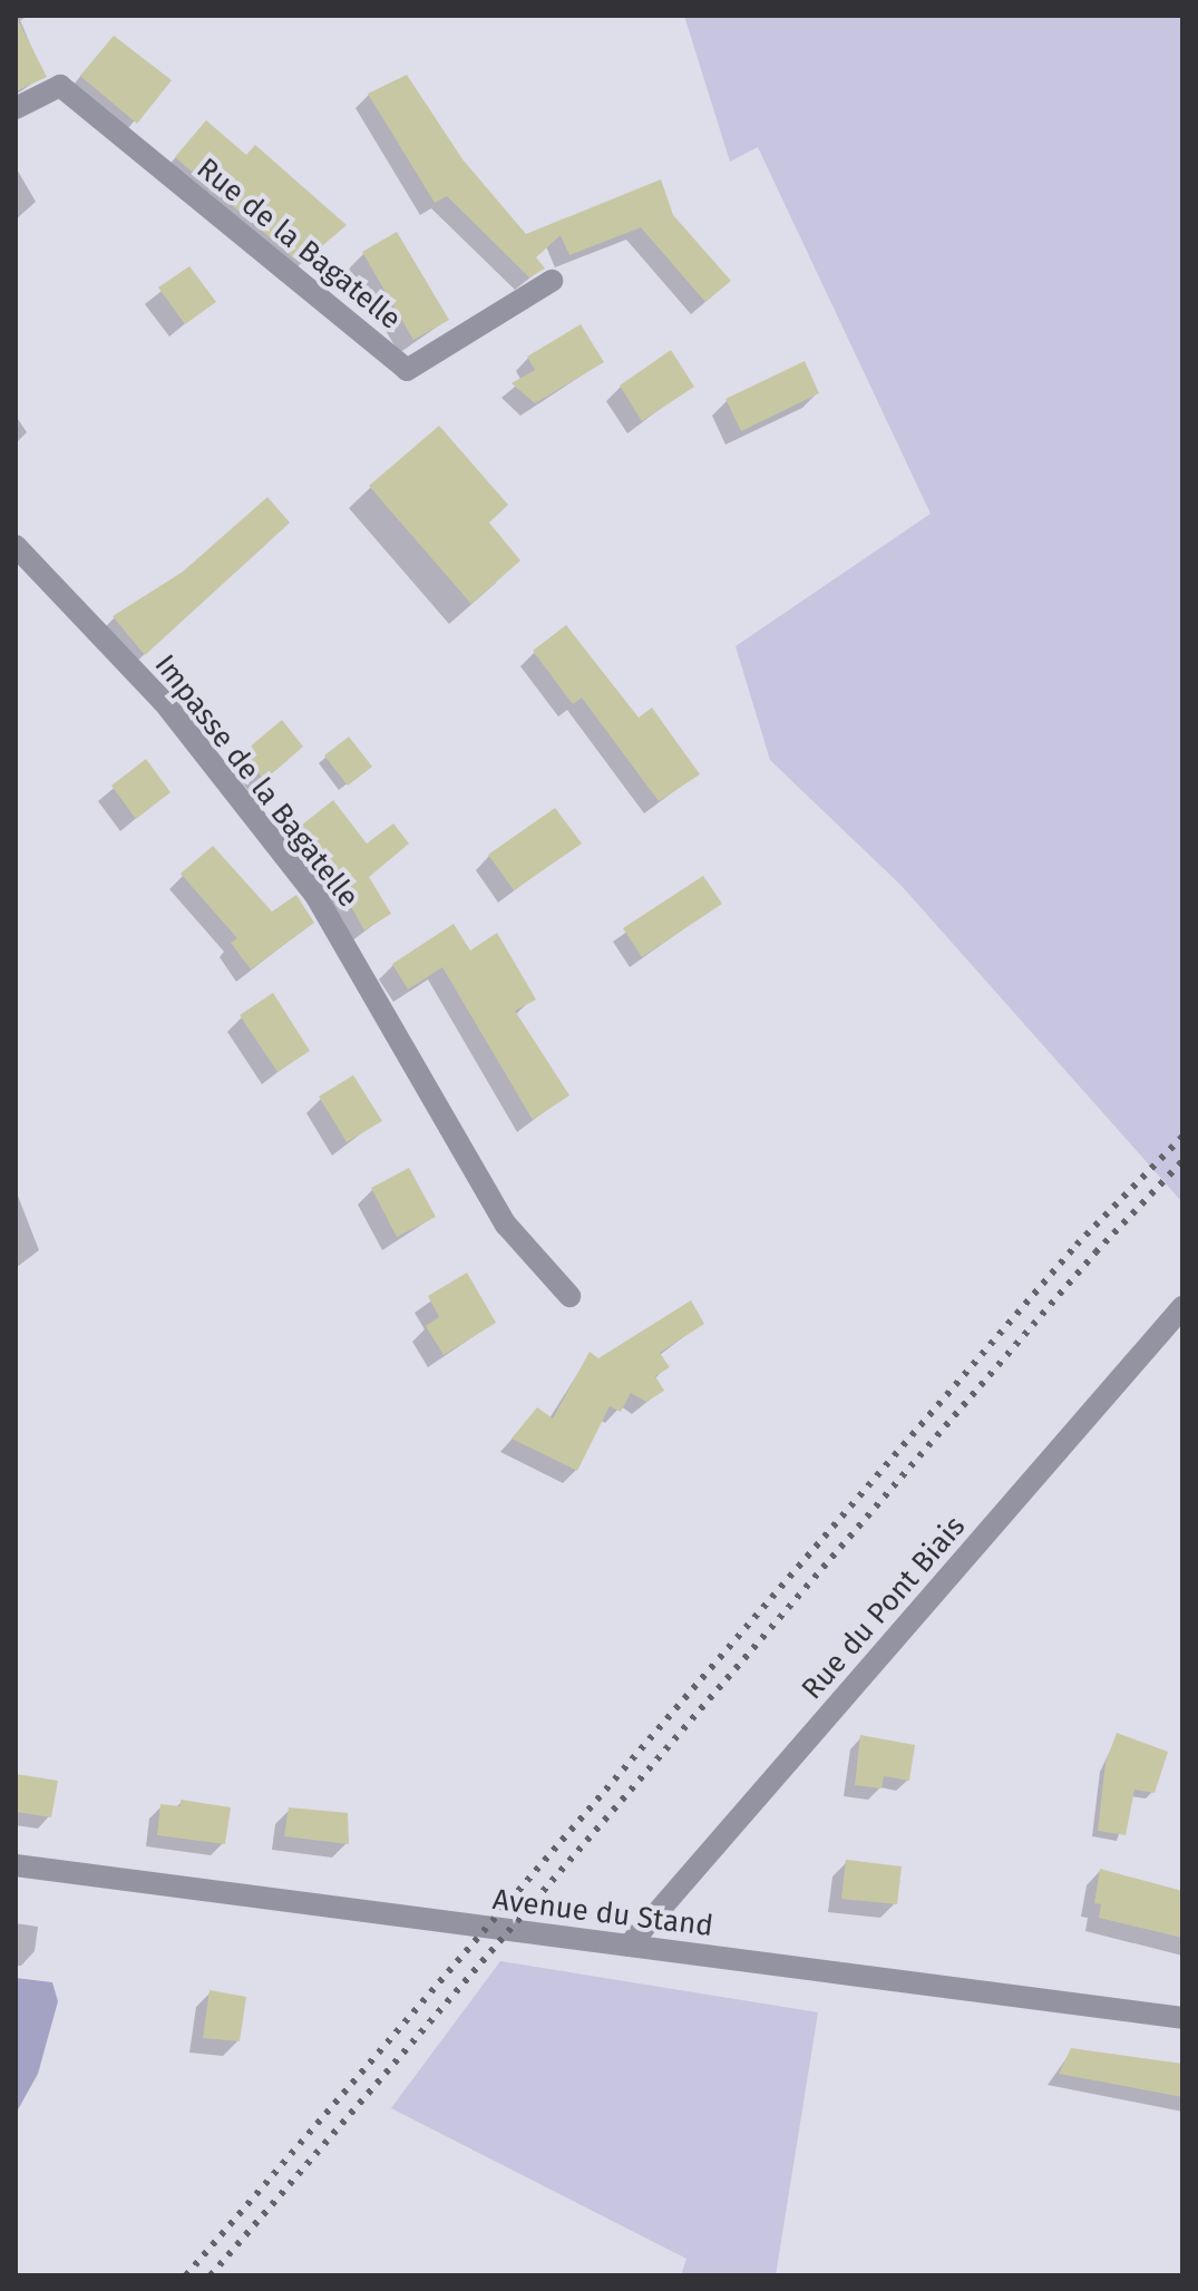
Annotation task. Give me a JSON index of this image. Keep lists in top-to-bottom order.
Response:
{
  "streets": {
    "street": [
      "Rue de la Bagatelle",
      "Impasse de la Bagatelle",
      "Rue du Pont Biais",
      "Avenue du Stand"
    ]
  },
  "crossings": [
    ["Rue du Pont Biais", "Avenue du Stand"]
  ]
}
